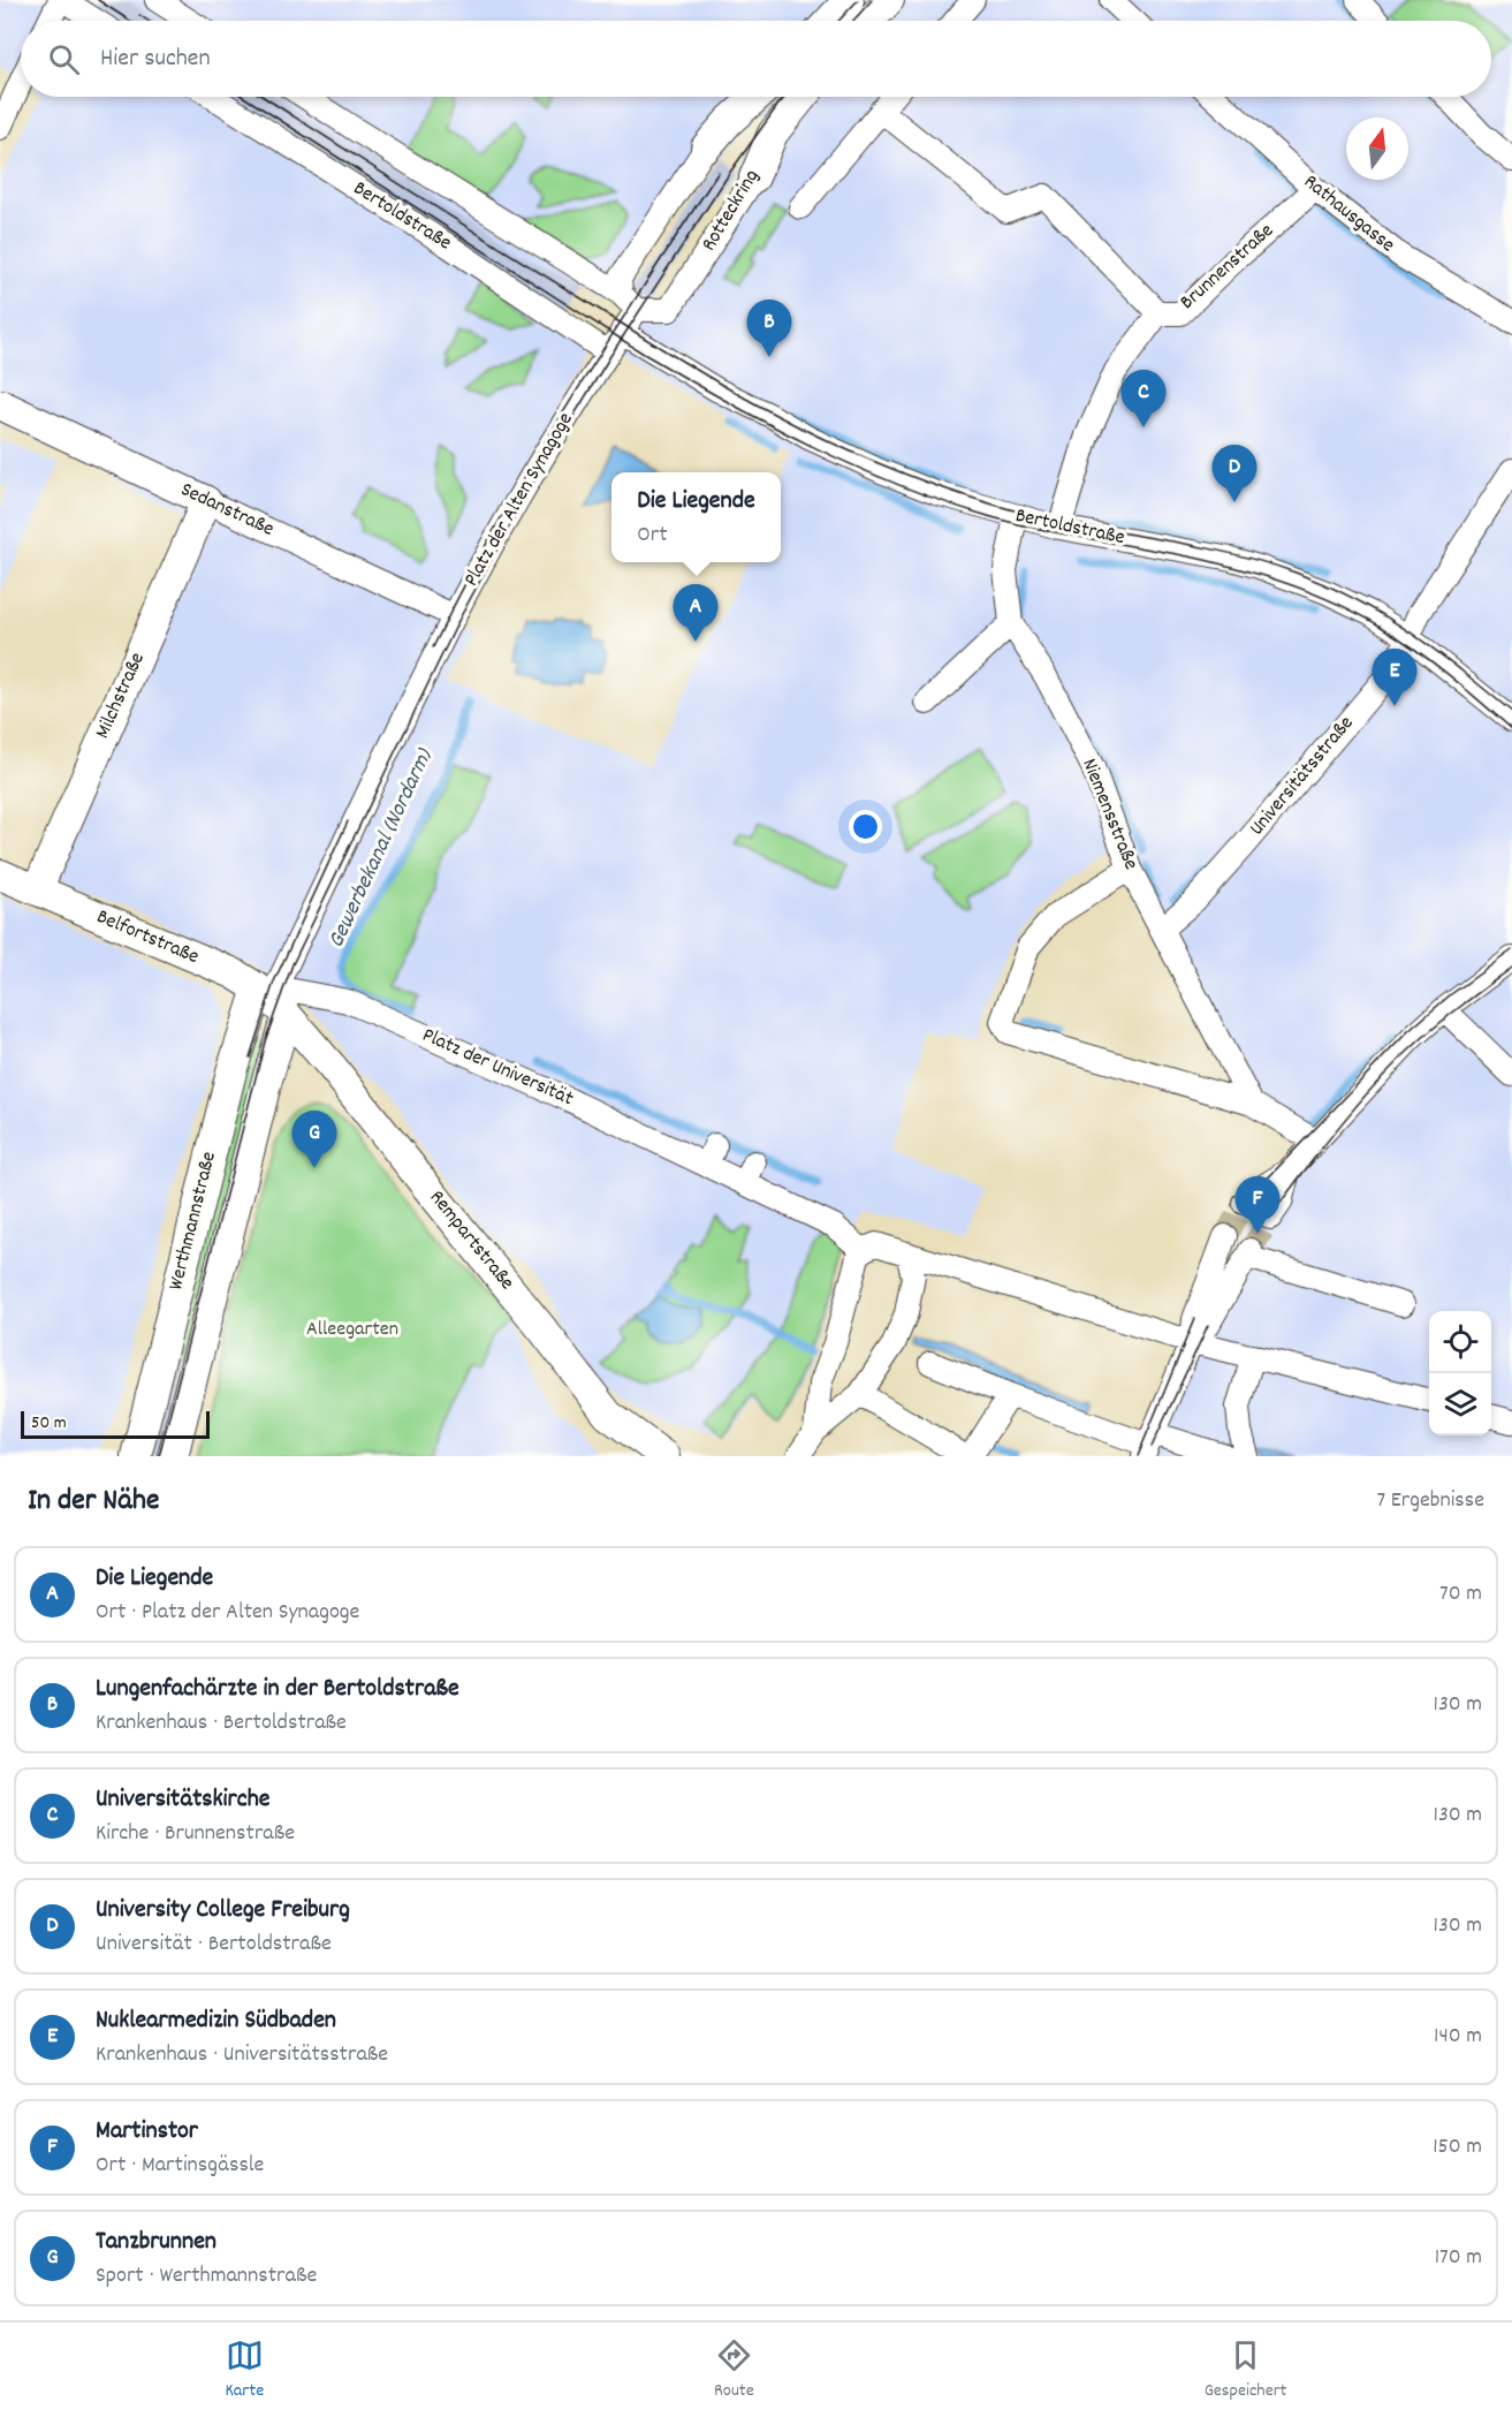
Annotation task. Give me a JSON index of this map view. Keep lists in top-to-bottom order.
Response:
{
  "streets": {
    "street": [
      "Rotteckring",
      "Rathausgasse",
      "Bertoldstraße",
      "Brunnenstraße",
      "Platz der Alten Synagoge",
      "Sedanstraße",
      "Milchstraße",
      "Universitätsstraße",
      "Niemensstraße",
      "Belfortstraße",
      "Platz der Universität",
      "Werthmannstraße",
      "Rempartstraße"
    ]
  },
  "crossings": [
    ["Rathausgasse", "Brunnenstraße"],
    ["Bertoldstraße", "Brunnenstraße"],
    ["Bertoldstraße", "Platz der Alten Synagoge"],
    ["Bertoldstraße", "Universitätsstraße"],
    ["Bertoldstraße", "Niemensstraße"],
    ["Platz der Alten Synagoge", "Sedanstraße"],
    ["Platz der Alten Synagoge", "Belfortstraße"],
    ["Platz der Alten Synagoge", "Platz der Universität"],
    ["Platz der Alten Synagoge", "Werthmannstraße"],
    ["Platz der Alten Synagoge", "Rempartstraße"],
    ["Sedanstraße", "Milchstraße"],
    ["Milchstraße", "Belfortstraße"],
    ["Universitätsstraße", "Niemensstraße"],
    ["Belfortstraße", "Platz der Universität"],
    ["Belfortstraße", "Werthmannstraße"],
    ["Belfortstraße", "Rempartstraße"],
    ["Platz der Universität", "Werthmannstraße"],
    ["Platz der Universität", "Rempartstraße"],
    ["Werthmannstraße", "Rempartstraße"]
  ],
  "water": ["Gewerbekanal (Nordarm)"],
  "parks": ["Alleegarten"],
  "scale_bar": "50 m",
  "north": "top",
  "page": {
    "search": "Hier suchen",
    "pins": [
      "B",
      "C",
      "D",
      "A",
      "E",
      "G",
      "F"
    ],
    "popup": ["Die Liegende", "Ort"],
    "scale": "50 m",
    "heading": ["In der Nähe", "7 Ergebnisse"],
    "list": [
      {
        "mark": "A",
        "name": "Die Liegende",
        "note": "Ort · Platz der Alten Synagoge",
        "value": "70 m"
      },
      {
        "mark": "B",
        "name": "Lungenfachärzte in der Bertoldstraße",
        "note": "Krankenhaus · Bertoldstraße",
        "value": "130 m"
      },
      {
        "mark": "C",
        "name": "Universitätskirche",
        "note": "Kirche · Brunnenstraße",
        "value": "130 m"
      },
      {
        "mark": "D",
        "name": "University College Freiburg",
        "note": "Universität · Bertoldstraße",
        "value": "130 m"
      },
      {
        "mark": "E",
        "name": "Nuklearmedizin Südbaden",
        "note": "Krankenhaus · Universitätsstraße",
        "value": "140 m"
      },
      {
        "mark": "F",
        "name": "Martinstor",
        "note": "Ort · Martinsgässle",
        "value": "150 m"
      },
      {
        "mark": "G",
        "name": "Tanzbrunnen",
        "note": "Sport · Werthmannstraße",
        "value": "170 m"
      }
    ],
    "nav": ["Karte", "Route", "Gespeichert"]
  }
}
